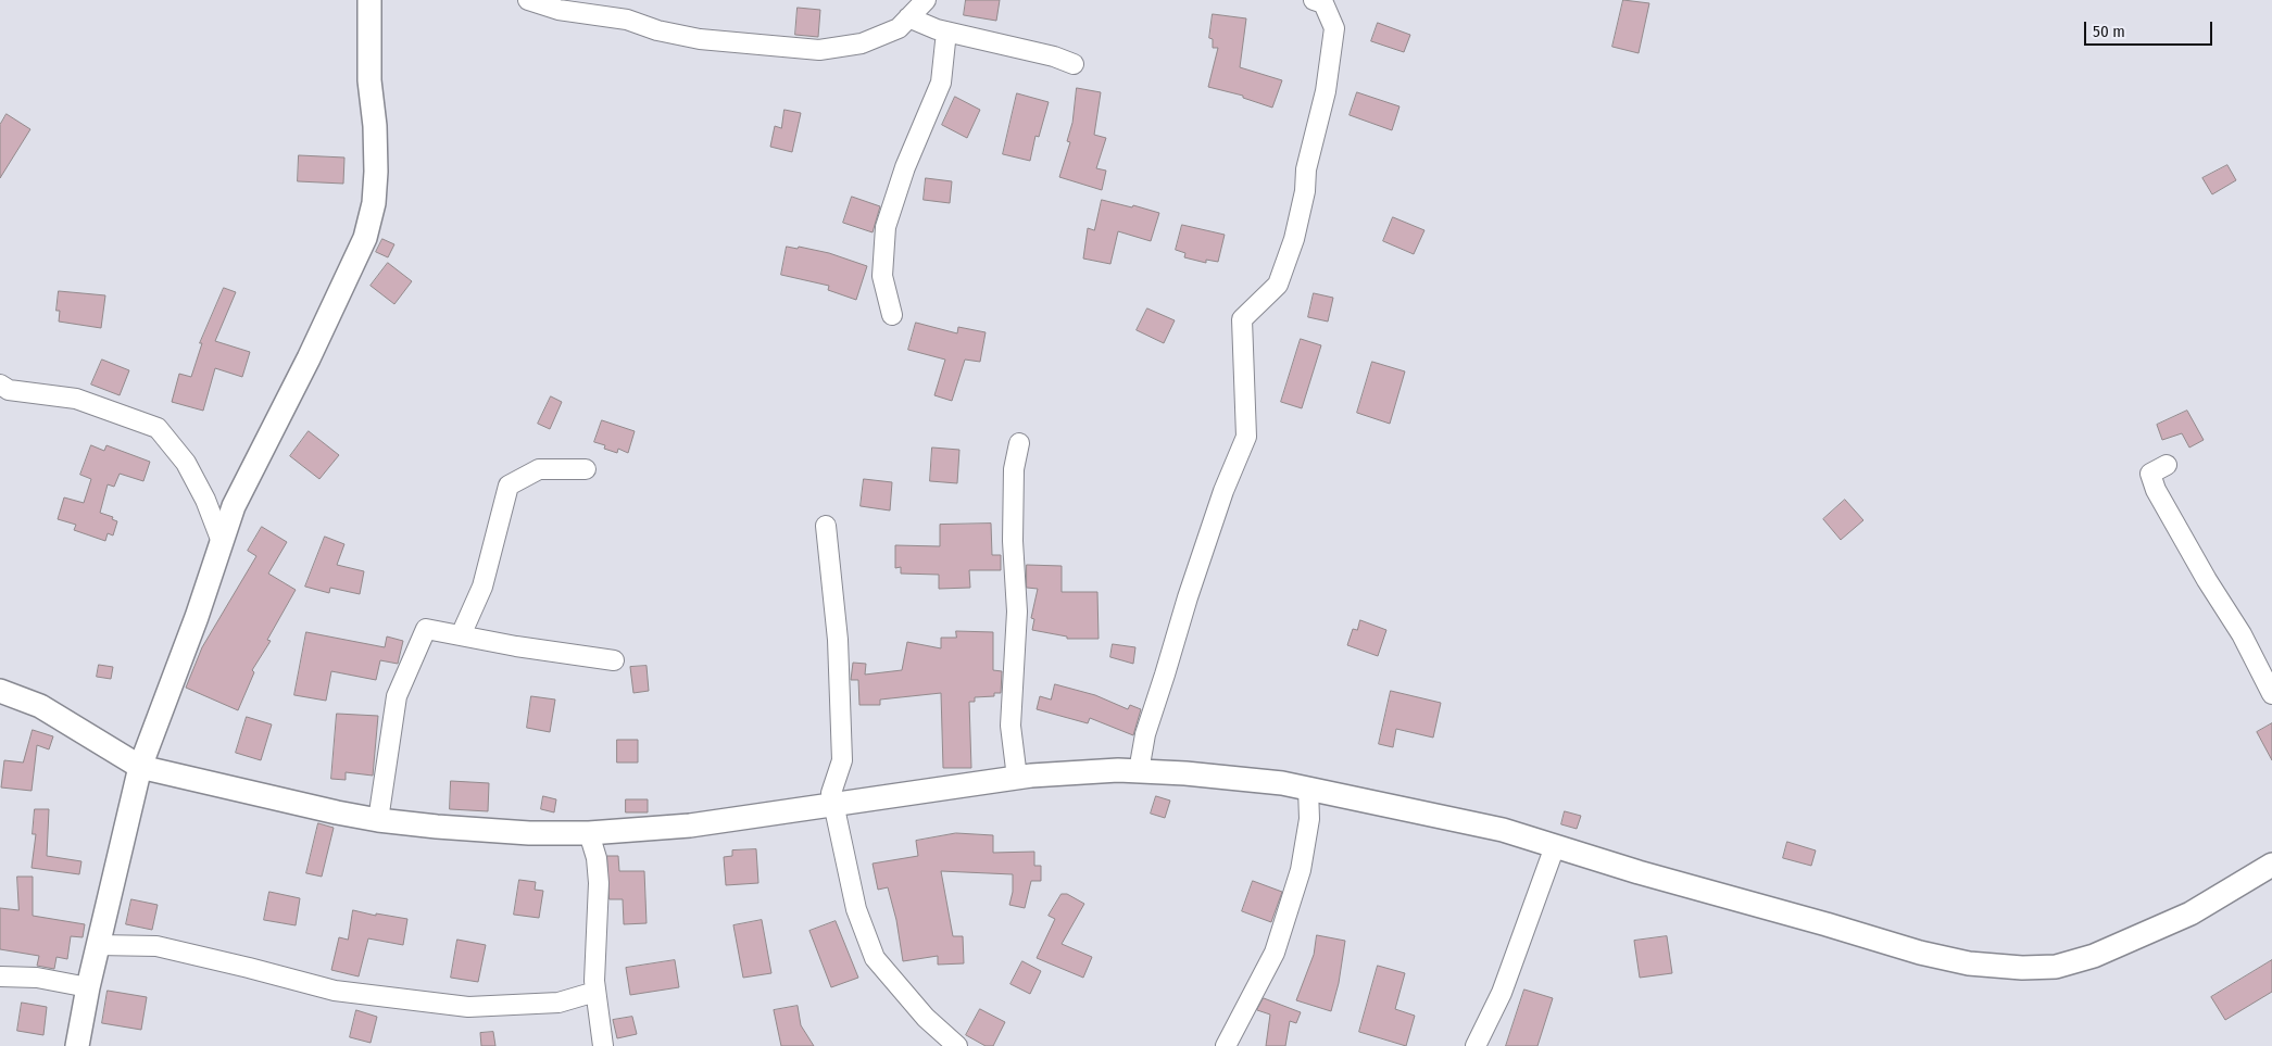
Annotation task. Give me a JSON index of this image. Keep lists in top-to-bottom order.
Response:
{
  "scale_bar": "50 m"
}
